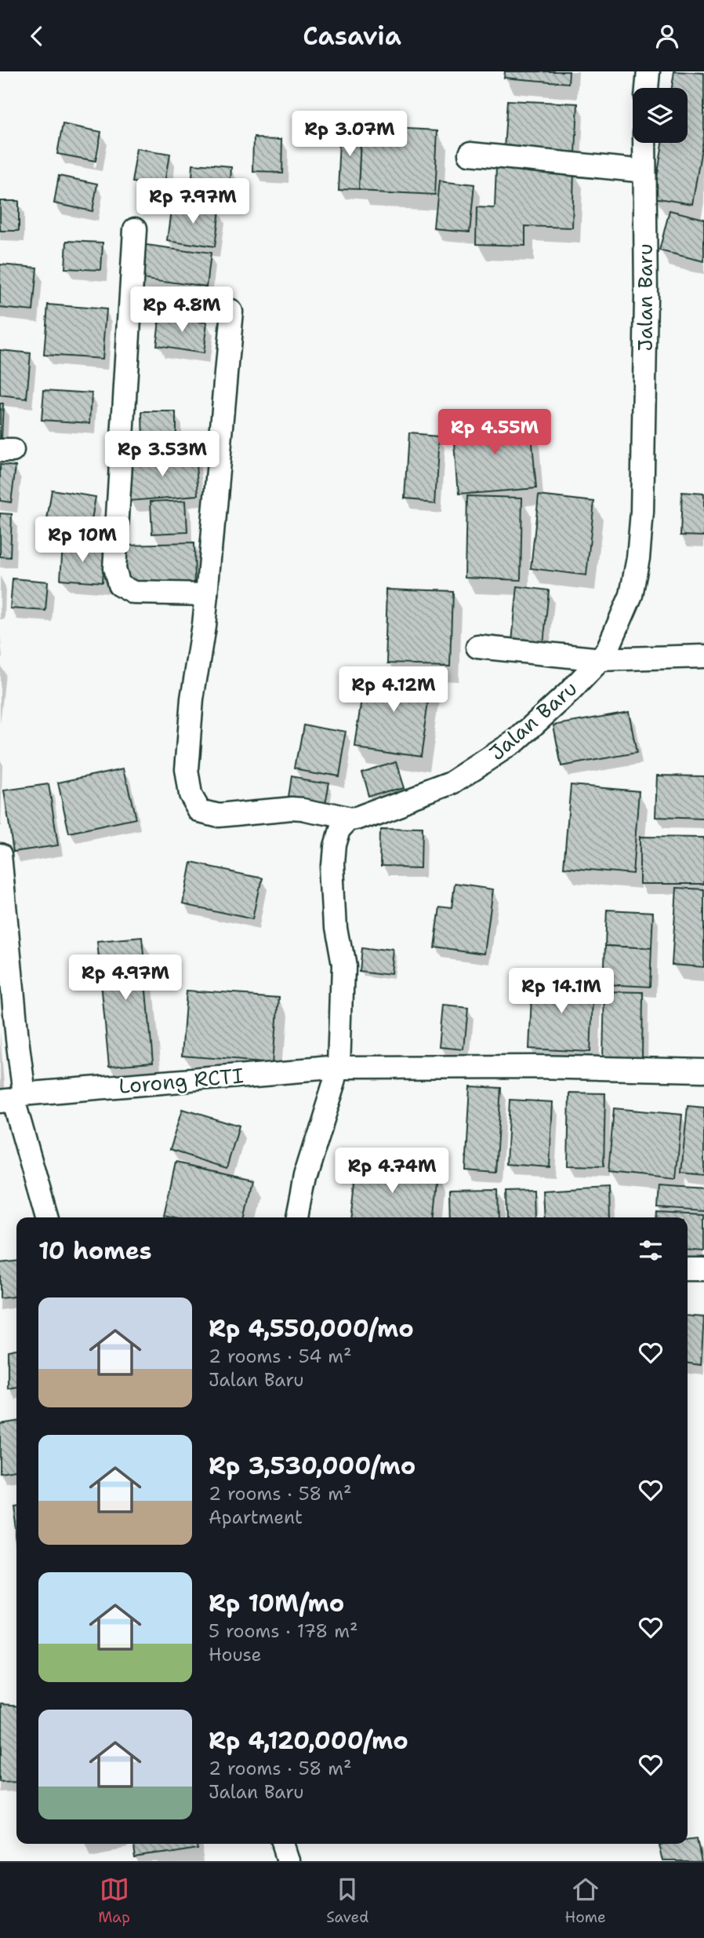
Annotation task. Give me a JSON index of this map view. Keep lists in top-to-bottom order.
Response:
{
  "streets": {
    "street": ["Jalan Baru", "Lorong RCTI"]
  },
  "page": {
    "header": "Casavia",
    "price": [
      "Rp 3.07M",
      "Rp 7.97M",
      "Rp 4.8M",
      "Rp 4.55M",
      "Rp 3.53M",
      "Rp 10M",
      "Rp 4.12M",
      "Rp 4.97M",
      "Rp 14.1M",
      "Rp 4.74M"
    ],
    "heading": "10 homes",
    "list": [
      {
        "name": "Rp 4,550,000/mo",
        "note": "2 rooms · 54 m² · Jalan Baru"
      },
      {
        "name": "Rp 3,530,000/mo",
        "note": "2 rooms · 58 m² · Apartment"
      },
      {
        "name": "Rp 10M/mo",
        "note": "5 rooms · 178 m² · House"
      },
      {
        "name": "Rp 4,120,000/mo",
        "note": "2 rooms · 58 m² · Jalan Baru"
      }
    ],
    "tabs": ["Map", "Saved", "Home"]
  }
}
